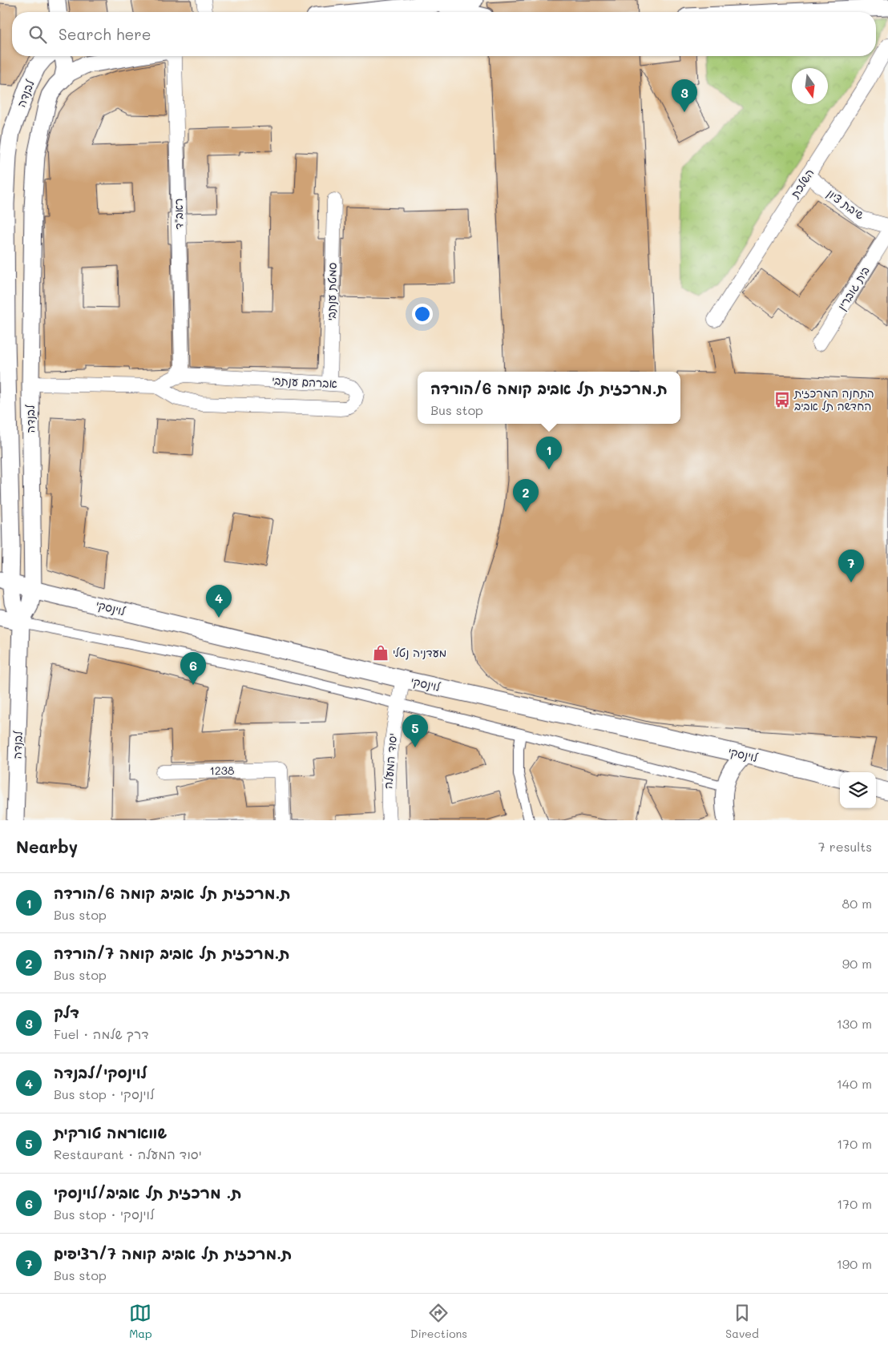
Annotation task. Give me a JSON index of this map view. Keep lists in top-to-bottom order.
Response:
{
  "streets": {
    "street": [
      "לבנדה",
      "השלכת",
      "שיבת ציון",
      "ראב\"ד",
      "בית גוברין",
      "סמטת ענתבי",
      "אברהם ענתבי",
      "לוינסקי",
      "יסוד המעלה",
      "1238"
    ]
  },
  "crossings": [
    ["לבנדה", "אברהם ענתבי"],
    ["לבנדה", "לוינסקי"],
    ["השלכת", "שיבת ציון"],
    ["ראב\"ד", "אברהם ענתבי"],
    ["סמטת ענתבי", "אברהם ענתבי"],
    ["לוינסקי", "יסוד המעלה"]
  ],
  "places": {
    "bus stop": ["התחנה המרכזית החדשה תל אביב"],
    "shop": ["מעדניה נטלי"]
  },
  "north": "bottom",
  "page": {
    "search": "Search here",
    "pins": [
      "3",
      "1",
      "2",
      "7",
      "4",
      "6",
      "5"
    ],
    "popup": ["ת.מרכזית תל אביב קומה 6/הורדה", "Bus stop"],
    "heading": ["Nearby", "7 results"],
    "list": [
      {
        "mark": "1",
        "name": "ת.מרכזית תל אביב קומה 6/הורדה",
        "note": "Bus stop",
        "value": "80 m"
      },
      {
        "mark": "2",
        "name": "ת.מרכזית תל אביב קומה 7/הורדה",
        "note": "Bus stop",
        "value": "90 m"
      },
      {
        "mark": "3",
        "name": "דלק",
        "note": "Fuel · דרך שלמה",
        "value": "130 m"
      },
      {
        "mark": "4",
        "name": "לוינסקי/לבנדה",
        "note": "Bus stop · לוינסקי",
        "value": "140 m"
      },
      {
        "mark": "5",
        "name": "שווארמה טורקית",
        "note": "Restaurant · יסוד המעלה",
        "value": "170 m"
      },
      {
        "mark": "6",
        "name": "ת. מרכזית תל אביב/לוינסקי",
        "note": "Bus stop · לוינסקי",
        "value": "170 m"
      },
      {
        "mark": "7",
        "name": "ת.מרכזית תל אביב קומה 7/רציפים",
        "note": "Bus stop",
        "value": "190 m"
      }
    ],
    "nav": ["Map", "Directions", "Saved"]
  }
}
